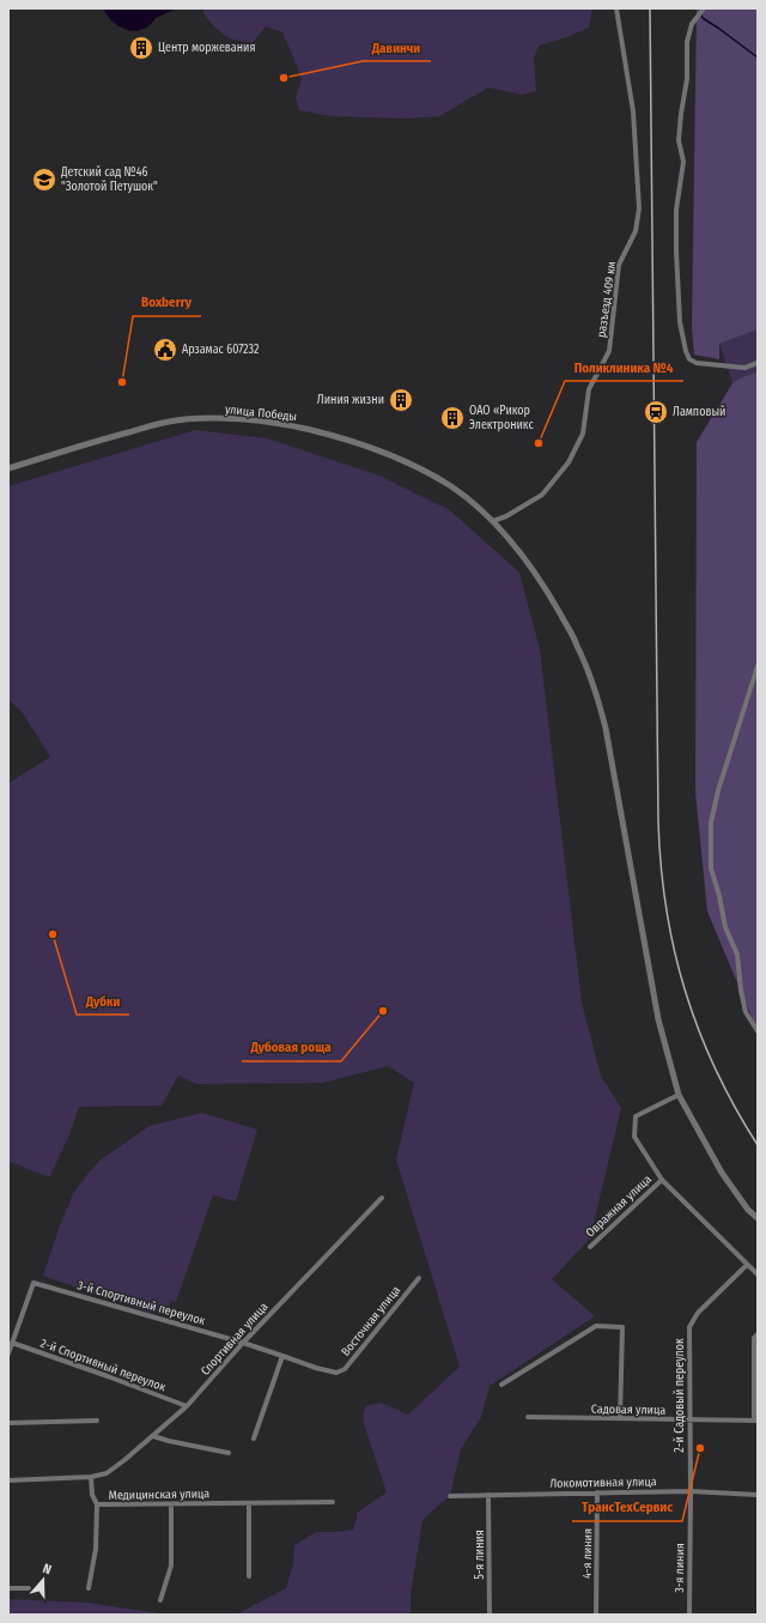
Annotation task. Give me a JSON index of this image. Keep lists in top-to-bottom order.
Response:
{
  "streets": {
    "street": [
      "разъезд 409 км",
      "улица Победы",
      "Овражная улица",
      "3-й Спортивный переулок",
      "Восточная улица",
      "Спортивная улица",
      "2-й Спортивный переулок",
      "2-й Садовый переулок",
      "Садовая улица",
      "Локомотивная улица",
      "Медицинская улица",
      "4-я линия",
      "5-я линия",
      "3-я линия"
    ]
  },
  "crossings": [
    ["разъезд 409 км", "улица Победы"],
    ["3-й Спортивный переулок", "Восточная улица"],
    ["3-й Спортивный переулок", "Спортивная улица"],
    ["3-й Спортивный переулок", "2-й Спортивный переулок"],
    ["Восточная улица", "Спортивная улица"],
    ["Спортивная улица", "2-й Спортивный переулок"],
    ["Спортивная улица", "Медицинская улица"],
    ["2-й Садовый переулок", "Садовая улица"],
    ["2-й Садовый переулок", "Локомотивная улица"],
    ["2-й Садовый переулок", "3-я линия"],
    ["Локомотивная улица", "4-я линия"],
    ["Локомотивная улица", "5-я линия"],
    ["Локомотивная улица", "3-я линия"]
  ],
  "places": {
    "building": ["Центр моржевания", "Линия жизни", "ОАО «Рикор Электроникс"],
    "other": [
      "Давинчи",
      "Boxberry",
      "Поликлиника №4",
      "Дубки",
      "Дубовая роща",
      "ТрансТехСервис"
    ],
    "school or university": ["Детский сад №46 \"Золотой Петушок\""],
    "public building": ["Арзамас 607232"],
    "station": ["Ламповый"]
  },
  "north": "top"
}
